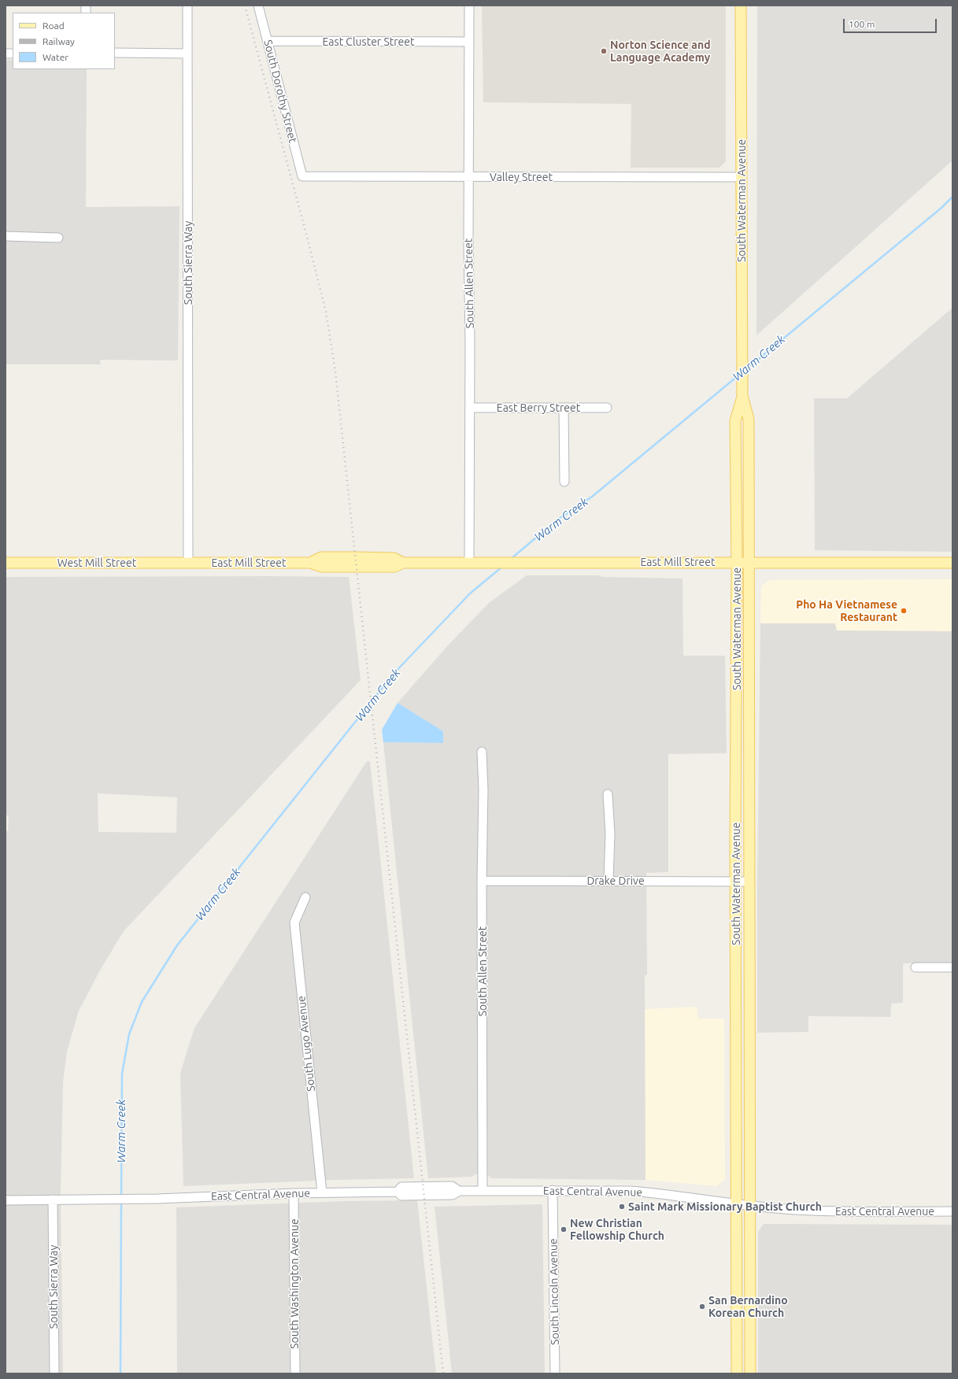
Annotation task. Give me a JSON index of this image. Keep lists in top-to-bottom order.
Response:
{
  "streets": {
    "main road": ["South Waterman Avenue", "East Mill Street", "West Mill Street"],
    "street": [
      "East Cluster Street",
      "South Dorothy Street",
      "Valley Street",
      "South Sierra Way",
      "South Allen Street",
      "East Berry Street",
      "Drake Drive",
      "South Lugo Avenue",
      "East Central Avenue",
      "South Washington Avenue",
      "South Lincoln Avenue"
    ]
  },
  "crossings": [
    ["East Cluster Street", "South Dorothy Street"],
    ["East Cluster Street", "South Allen Street"],
    ["South Dorothy Street", "Valley Street"],
    ["Valley Street", "South Waterman Avenue"],
    ["Valley Street", "South Allen Street"],
    ["South Waterman Avenue", "East Mill Street"],
    ["South Waterman Avenue", "Drake Drive"],
    ["South Waterman Avenue", "East Central Avenue"],
    ["South Sierra Way", "East Mill Street"],
    ["South Sierra Way", "West Mill Street"],
    ["South Sierra Way", "East Central Avenue"],
    ["South Allen Street", "East Berry Street"],
    ["South Allen Street", "East Mill Street"],
    ["South Allen Street", "Drake Drive"],
    ["South Allen Street", "East Central Avenue"],
    ["East Mill Street", "West Mill Street"],
    ["South Lugo Avenue", "East Central Avenue"],
    ["East Central Avenue", "South Washington Avenue"],
    ["East Central Avenue", "South Lincoln Avenue"]
  ],
  "water": ["Warm Creek"],
  "places": [
    "Norton Science and Language Academy",
    "Pho Ha Vietnamese Restaurant",
    "Saint Mark Missionary Baptist Church",
    "New Christian Fellowship Church",
    "San Bernardino Korean Church"
  ],
  "legend": ["Road", "Railway", "Water"],
  "scale_bar": "100 m"
}
